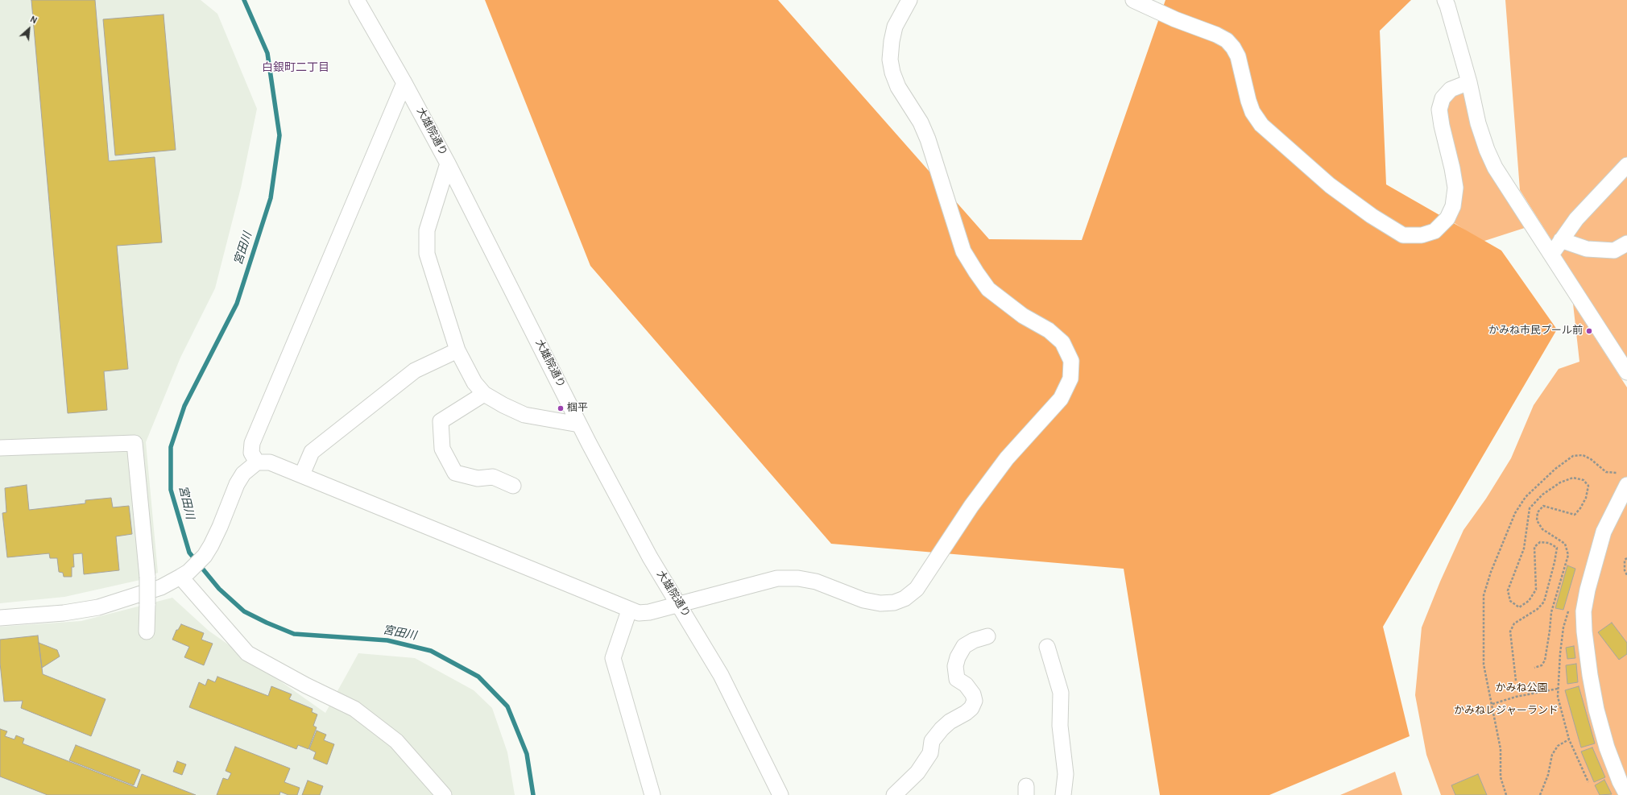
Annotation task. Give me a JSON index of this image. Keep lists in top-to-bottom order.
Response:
{
  "streets": {
    "street": ["大雄院通り"]
  },
  "districts": ["白銀町二丁目"],
  "water": ["宮田川"],
  "parks": ["かみね公園", "かみねレジャーランド"],
  "places": ["かみね市民プール前", "椢平"],
  "north": "top right"
}
